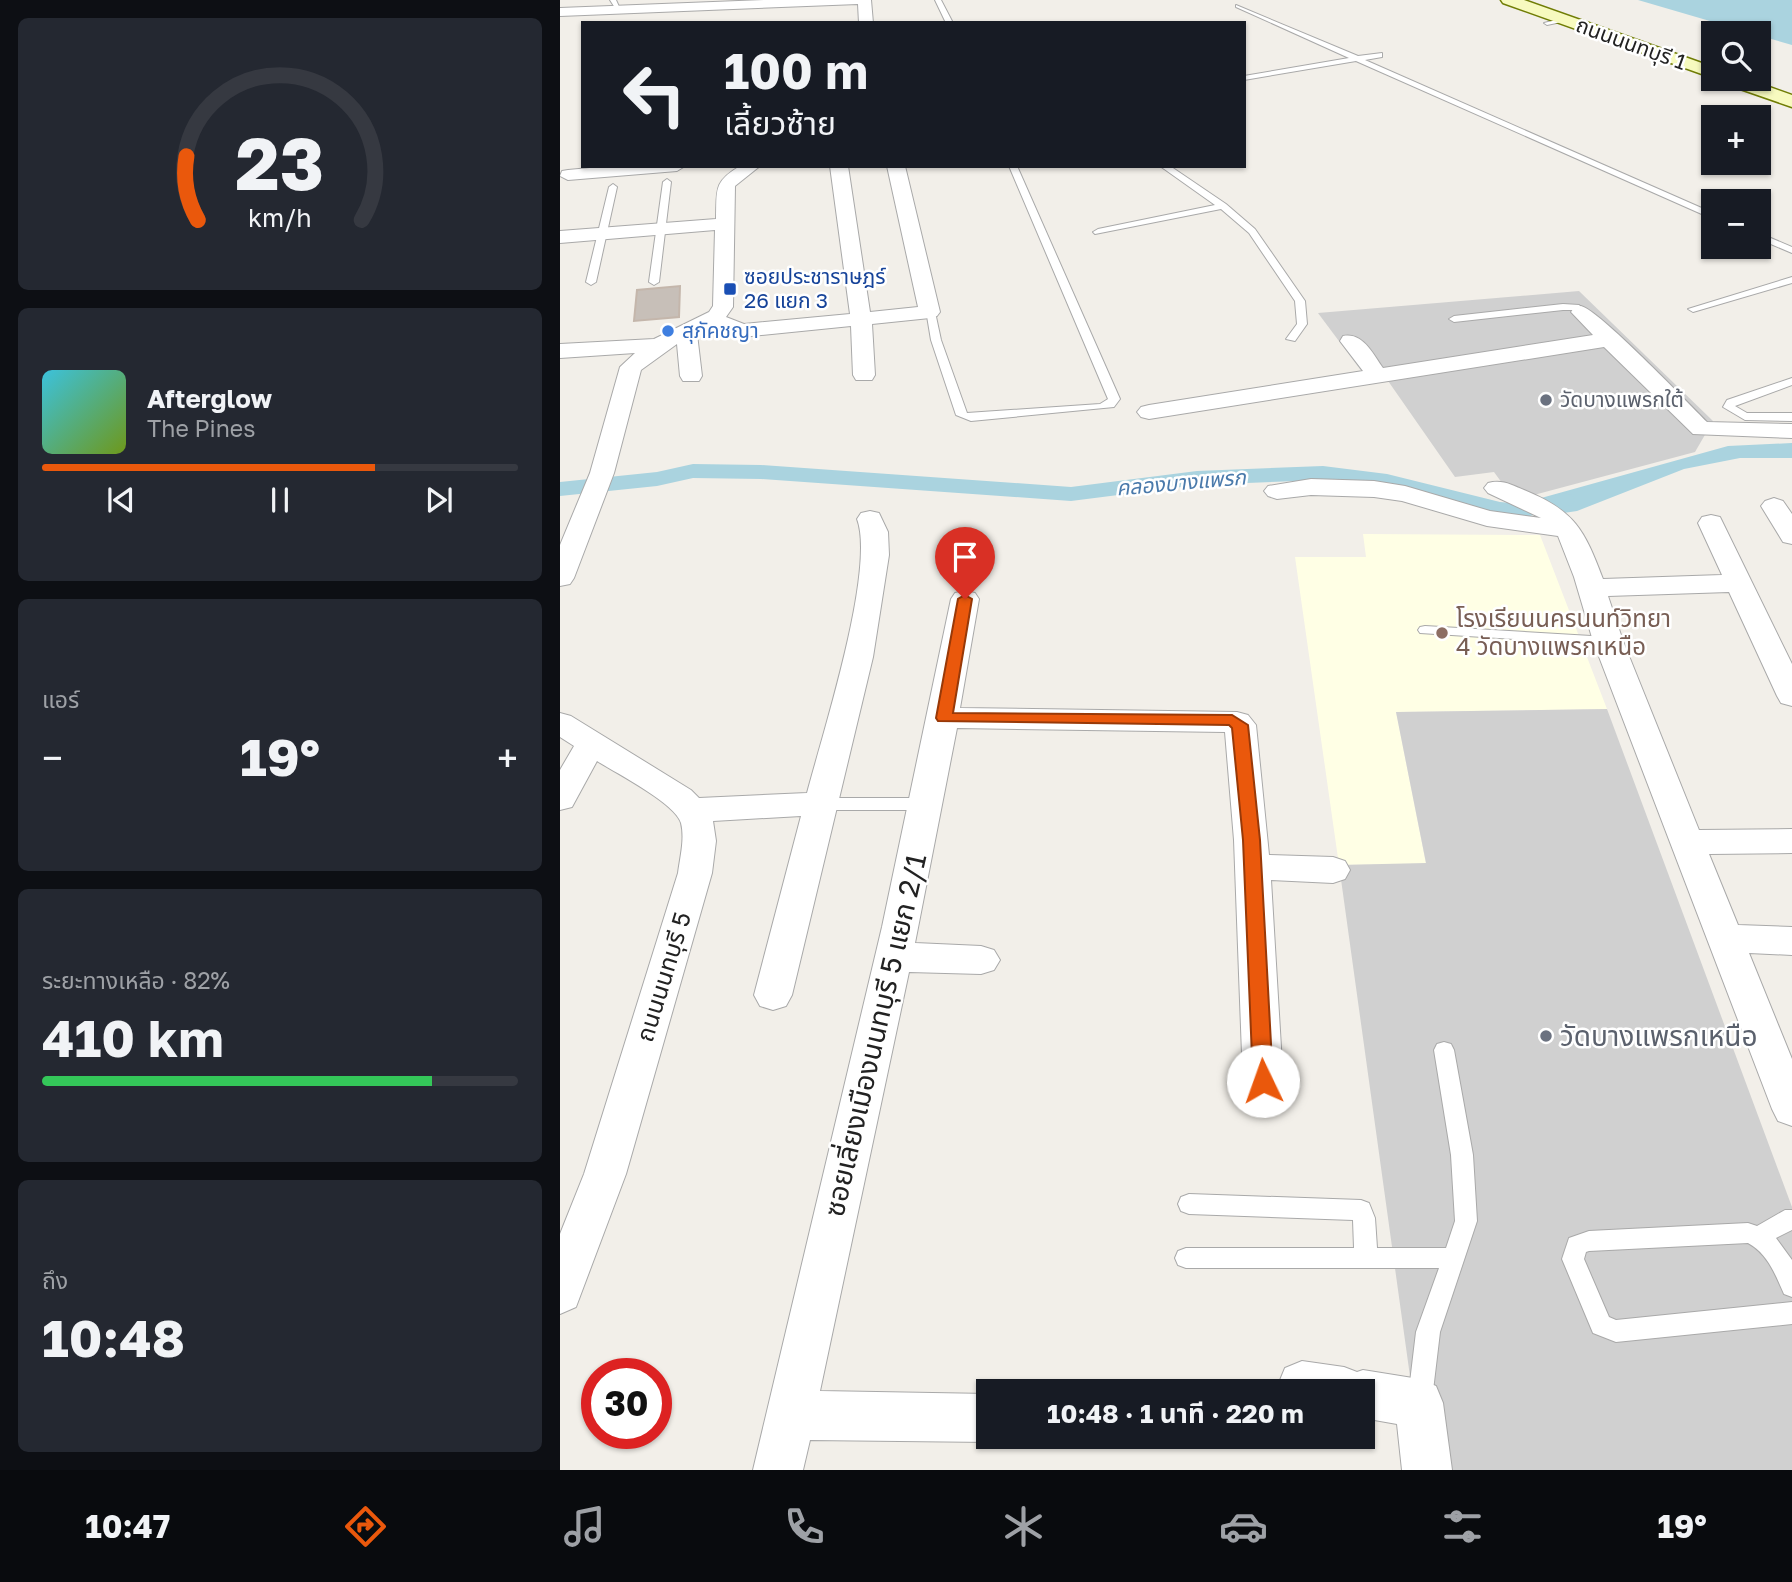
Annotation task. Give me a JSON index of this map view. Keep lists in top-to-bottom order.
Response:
{
  "streets": {
    "main road": ["ถนนนนทบุรี 1"],
    "street": ["ถนนนนทบุรี 5", "ซอยเลี่ยงเมืองนนทบุรี 5 แยก 2/1"]
  },
  "water": ["คลองบางแพรก"],
  "places": {
    "transit": ["ซอยประชาราษฎร์ 26 แยก 3"],
    "other": [
      "สุภัคชญา",
      "วัดบางแพรกใต้",
      "โรงเรียนนครนนท์วิทยา 4 วัดบางแพรกเหนือ",
      "วัดบางแพรกเหนือ"
    ]
  },
  "page": {
    "map_buttons": ["+", "−"],
    "turn": ["100 m", "เลี้ยวซ้าย"],
    "song": ["Afterglow", "The Pines"],
    "tile": [
      "แอร์",
      ["ระยะทางเหลือ · 82%", "410 km"],
      ["ถึง", "10:48"]
    ],
    "heat": ["−", "19°", "+"],
    "limit": "30",
    "trip": "10:48 · 1 นาที · 220 m",
    "tabs": ["10:47", "19°"],
    "gauge": ["23", "km/h"]
  }
}
